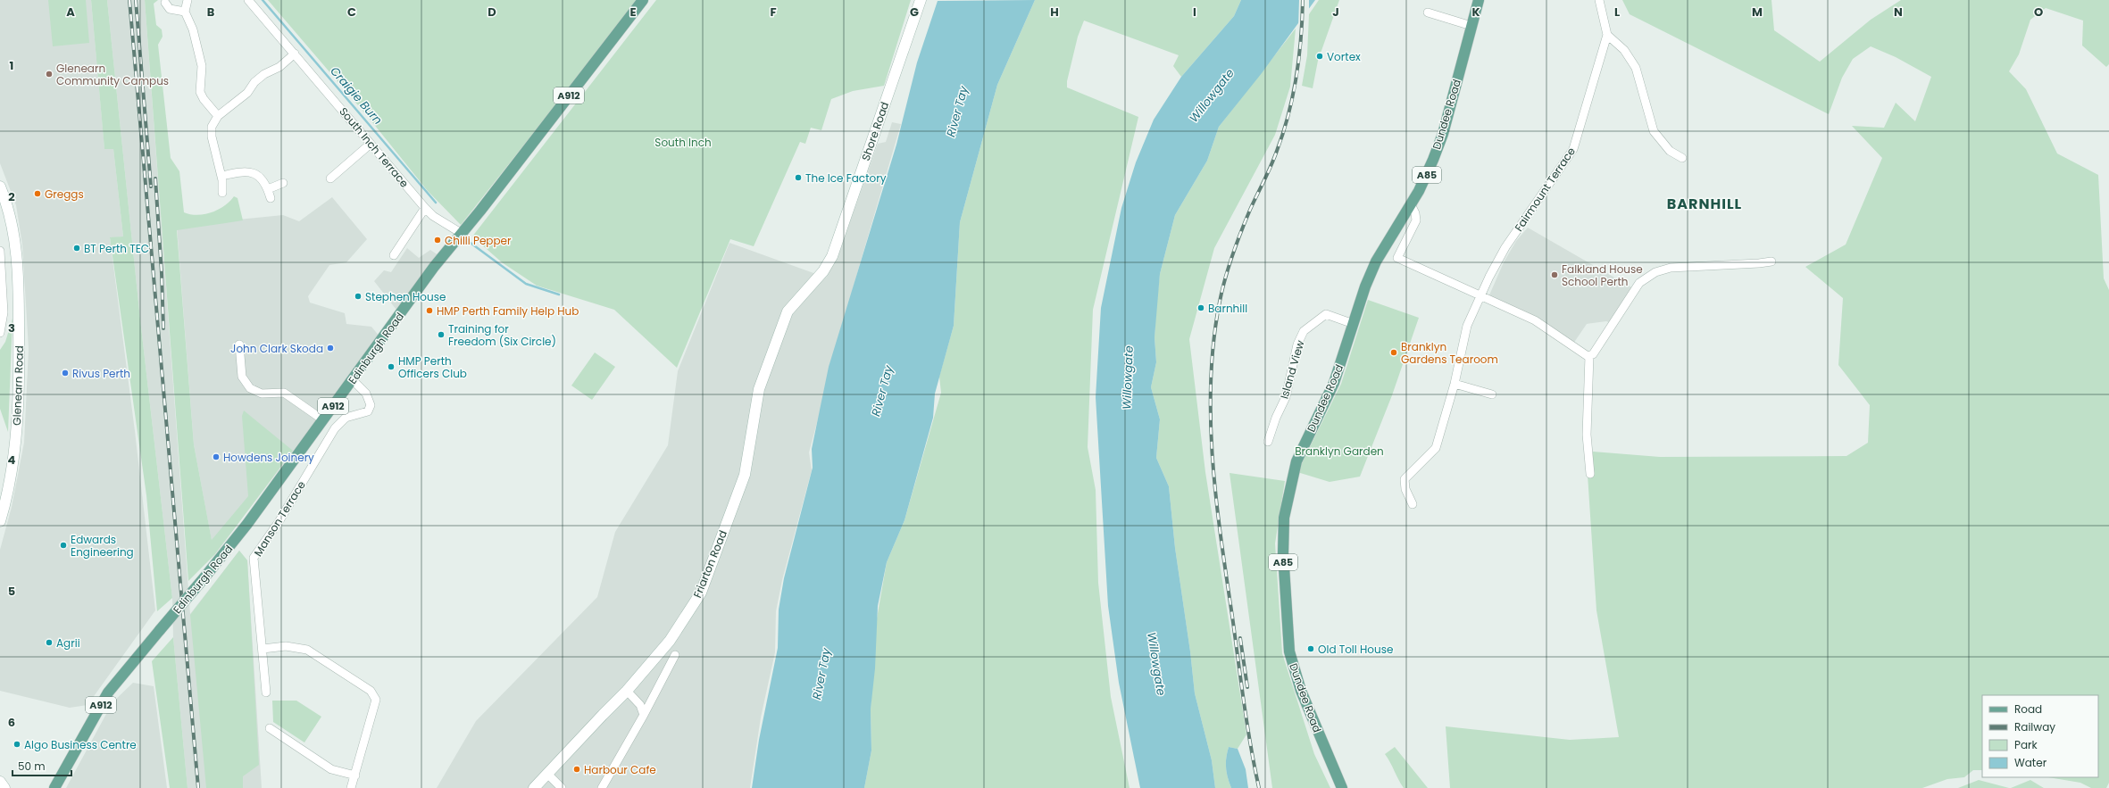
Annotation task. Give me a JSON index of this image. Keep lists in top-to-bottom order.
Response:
{
  "streets": {
    "main road": [
      "A912",
      "Dundee Road",
      "A85",
      "Edinburgh Road"
    ],
    "street": [
      "Shore Road",
      "South Inch Terrace",
      "Fairmount Terrace",
      "Island View",
      "Glenearn Road",
      "Manson Terrace",
      "Friarton Road"
    ]
  },
  "crossings": [
    ["Dundee Road", "Island View"],
    ["Shore Road", "Friarton Road"],
    ["South Inch Terrace", "Edinburgh Road"],
    ["Edinburgh Road", "Manson Terrace"]
  ],
  "districts": ["BARNHILL"],
  "water": ["Craigie Burn", "Willowgate", "River Tay"],
  "parks": ["South Inch", "Branklyn Garden"],
  "places": [
    "Vortex",
    "Glenearn Community Campus",
    "The Ice Factory",
    "Greggs",
    "Chilli Pepper",
    "BT Perth TEC",
    "Falkland House School Perth",
    "Stephen House",
    "Barnhill",
    "HMP Perth Family Help Hub",
    "Training for Freedom (Six Circle)",
    "John Clark Skoda",
    "Branklyn Gardens Tearoom",
    "HMP Perth Officers Club",
    "Rivus Perth",
    "Howdens Joinery",
    "Edwards Engineering",
    "Agrii",
    "Old Toll House",
    "Algo Business Centre",
    "Harbour Cafe"
  ],
  "legend": [
    "Road",
    "Railway",
    "Park",
    "Water"
  ],
  "scale_bar": "50 m",
  "grid": {
    "columns": [
      "A",
      "B",
      "C",
      "D",
      "E",
      "F",
      "G",
      "H",
      "I",
      "J",
      "K",
      "L",
      "M",
      "N",
      "O"
    ],
    "rows": [
      "1",
      "2",
      "3",
      "4",
      "5",
      "6"
    ]
  }
}
